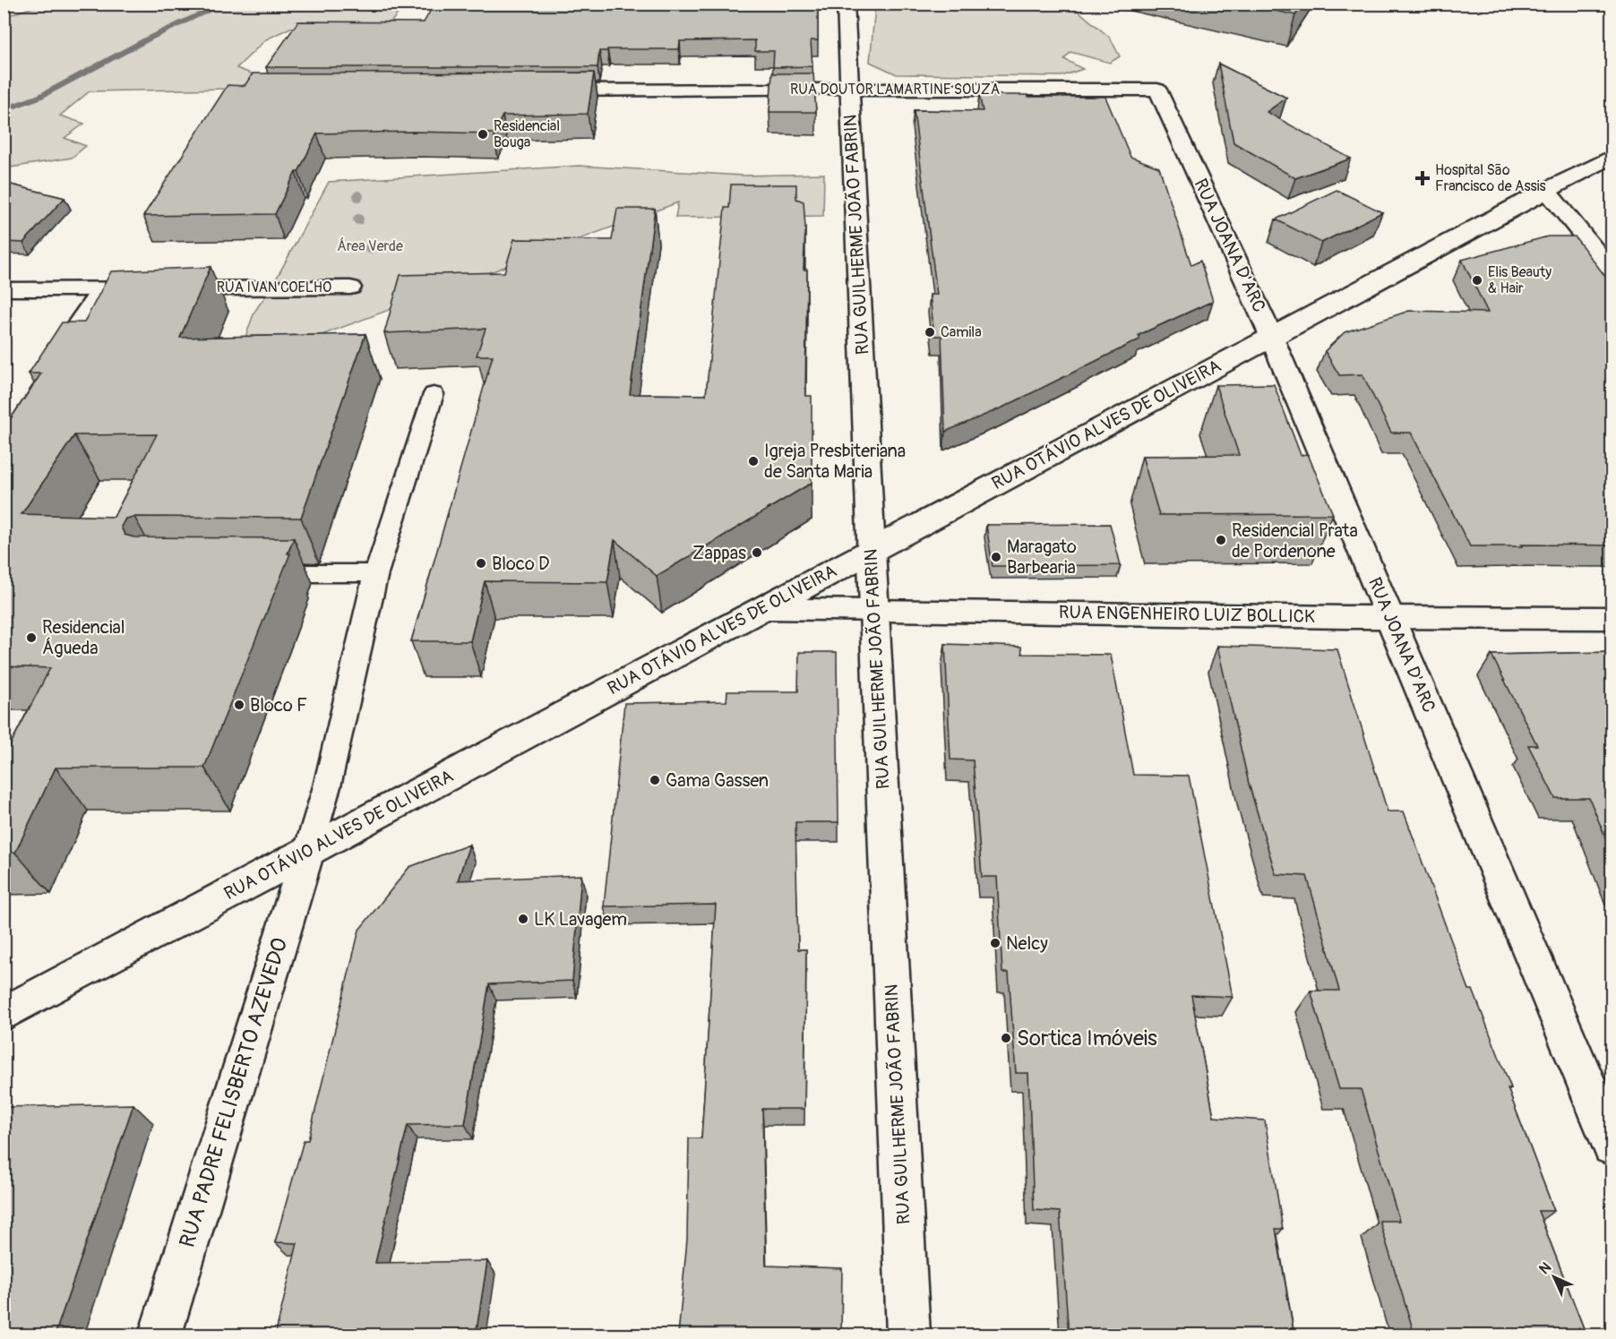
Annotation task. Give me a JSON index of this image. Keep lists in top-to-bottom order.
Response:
{
  "streets": {
    "street": [
      "RUA DOUTOR LAMARTINE SOUZA",
      "RUA GUILHERME JOÃO FABRIN",
      "RUA JOANA D'ARC",
      "RUA IVAN COELHO",
      "RUA OTÁVIO ALVES DE OLIVEIRA",
      "RUA ENGENHEIRO LUIZ BOLLICK",
      "RUA PADRE FELISBERTO AZEVEDO"
    ]
  },
  "crossings": [
    ["RUA DOUTOR LAMARTINE SOUZA", "RUA GUILHERME JOÃO FABRIN"],
    ["RUA DOUTOR LAMARTINE SOUZA", "RUA JOANA D'ARC"],
    ["RUA GUILHERME JOÃO FABRIN", "RUA OTÁVIO ALVES DE OLIVEIRA"],
    ["RUA GUILHERME JOÃO FABRIN", "RUA ENGENHEIRO LUIZ BOLLICK"],
    ["RUA JOANA D'ARC", "RUA OTÁVIO ALVES DE OLIVEIRA"],
    ["RUA JOANA D'ARC", "RUA ENGENHEIRO LUIZ BOLLICK"],
    ["RUA OTÁVIO ALVES DE OLIVEIRA", "RUA ENGENHEIRO LUIZ BOLLICK"],
    ["RUA OTÁVIO ALVES DE OLIVEIRA", "RUA PADRE FELISBERTO AZEVEDO"]
  ],
  "parks": ["Área Verde"],
  "places": {
    "other": [
      "Residencial Bouga",
      "Elis Beauty & Hair",
      "Camila",
      "Igreja Presbiteriana de Santa Maria",
      "Residencial Prata de Pordenone",
      "Zappas",
      "Maragato Barbearia",
      "Bloco D",
      "Residencial Águeda",
      "Bloco F",
      "Gama Gassen",
      "LK Lavagem",
      "Nelcy",
      "Sortica Imóveis"
    ],
    "health": ["Hospital São Francisco de Assis"]
  },
  "north": "top left"
}
